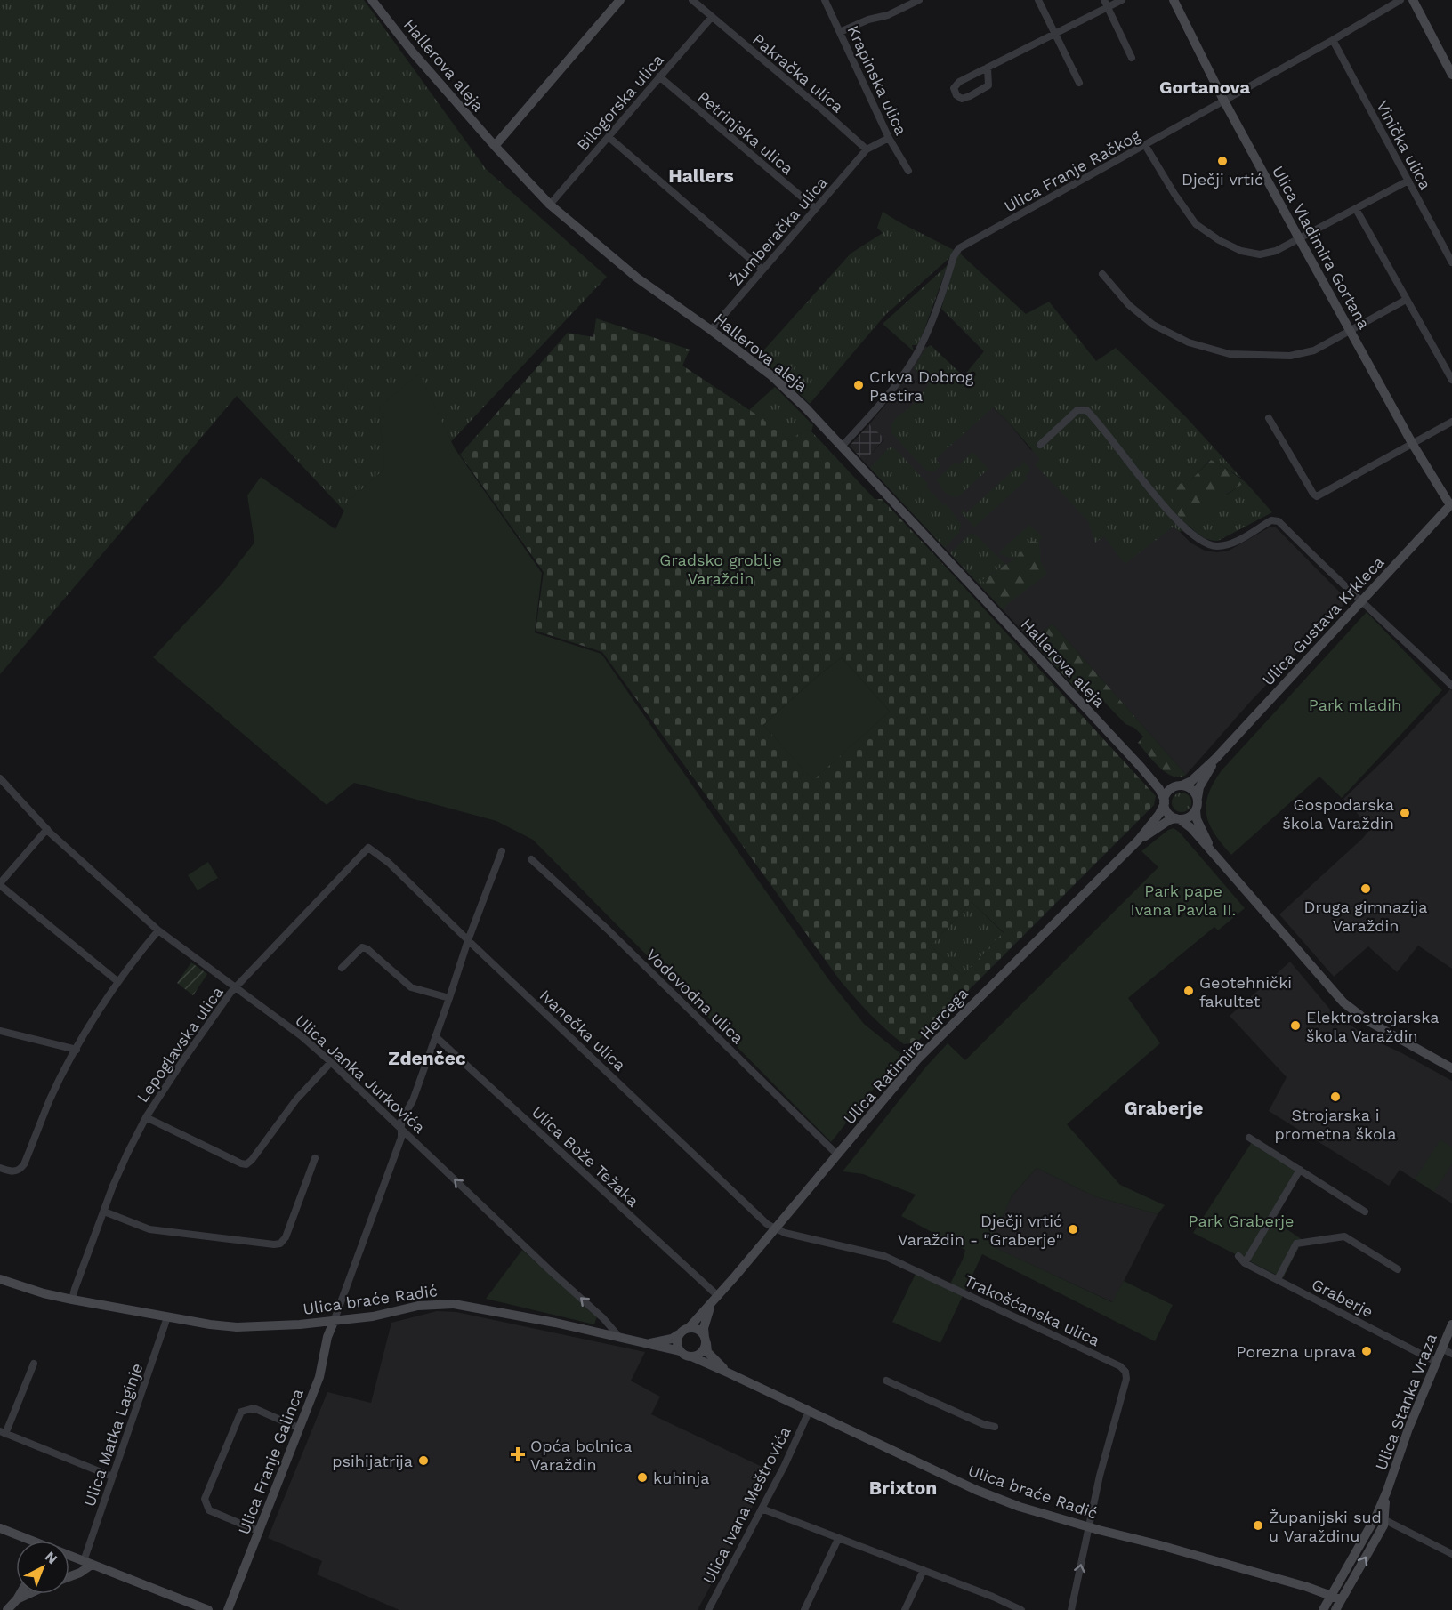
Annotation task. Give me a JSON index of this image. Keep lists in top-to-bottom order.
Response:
{
  "streets": {
    "main road": [
      "Hallerova aleja",
      "Ulica Vladimira Gortana",
      "Ulica Gustava Krkleca",
      "Ulica Ratimira Hercega",
      "Ulica braće Radić",
      "Ulica Stanka Vraza",
      "Ulica Franje Galinca"
    ],
    "street": [
      "Pakračka ulica",
      "Krapinska ulica",
      "Bilogorska ulica",
      "Petrinjska ulica",
      "Vinička ulica",
      "Ulica Franje Račkog",
      "Žumberačka ulica",
      "Vodovodna ulica",
      "Ivanečka ulica",
      "Lepoglavska ulica",
      "Ulica Janka Jurkovića",
      "Ulica Bože Težaka",
      "Graberje",
      "Trakošćanska ulica",
      "Ulica Matka Laginje",
      "Ulica Ivana Meštrovića"
    ]
  },
  "crossings": [
    ["Hallerova aleja", "Bilogorska ulica"],
    ["Hallerova aleja", "Ulica Franje Račkog"],
    ["Hallerova aleja", "Žumberačka ulica"],
    ["Hallerova aleja", "Ulica Gustava Krkleca"],
    ["Hallerova aleja", "Ulica Ratimira Hercega"],
    ["Pakračka ulica", "Bilogorska ulica"],
    ["Pakračka ulica", "Žumberačka ulica"],
    ["Bilogorska ulica", "Petrinjska ulica"],
    ["Petrinjska ulica", "Žumberačka ulica"],
    ["Vinička ulica", "Ulica Franje Račkog"],
    ["Ulica Franje Račkog", "Ulica Vladimira Gortana"],
    ["Ulica Vladimira Gortana", "Ulica Gustava Krkleca"],
    ["Ulica Gustava Krkleca", "Ulica Ratimira Hercega"],
    ["Vodovodna ulica", "Ulica Ratimira Hercega"],
    ["Ivanečka ulica", "Lepoglavska ulica"],
    ["Ivanečka ulica", "Ulica Ratimira Hercega"],
    ["Ivanečka ulica", "Trakošćanska ulica"],
    ["Lepoglavska ulica", "Ulica Janka Jurkovića"],
    ["Lepoglavska ulica", "Ulica braće Radić"],
    ["Ulica Ratimira Hercega", "Ulica Bože Težaka"],
    ["Ulica Ratimira Hercega", "Ulica braće Radić"],
    ["Ulica Ratimira Hercega", "Trakošćanska ulica"],
    ["Ulica Janka Jurkovića", "Ulica braće Radić"],
    ["Graberje", "Ulica Stanka Vraza"],
    ["Ulica braće Radić", "Trakošćanska ulica"],
    ["Ulica braće Radić", "Ulica Stanka Vraza"],
    ["Ulica braće Radić", "Ulica Matka Laginje"],
    ["Ulica braće Radić", "Ulica Franje Galinca"],
    ["Ulica braće Radić", "Ulica Ivana Meštrovića"]
  ],
  "one_way": ["Ulica Janka Jurkovića"],
  "districts": [
    "Gortanova",
    "Hallers",
    "Zdenčec",
    "Graberje",
    "Brixton"
  ],
  "parks": [
    "Gradsko groblje Varaždin",
    "Park mladih",
    "Park pape Ivana Pavla II.",
    "Park Graberje"
  ],
  "places": {
    "other": [
      "Dječji vrtić",
      "Crkva Dobrog Pastira",
      "Gospodarska škola Varaždin",
      "Druga gimnazija Varaždin",
      "Geotehnički fakultet",
      "Elektrostrojarska škola Varaždin",
      "Strojarska i prometna škola",
      "Dječji vrtić Varaždin - \"Graberje\"",
      "Porezna uprava",
      "psihijatrija",
      "kuhinja",
      "Županijski sud u Varaždinu"
    ],
    "health": ["Opća bolnica Varaždin"]
  },
  "north": "top right"
}
